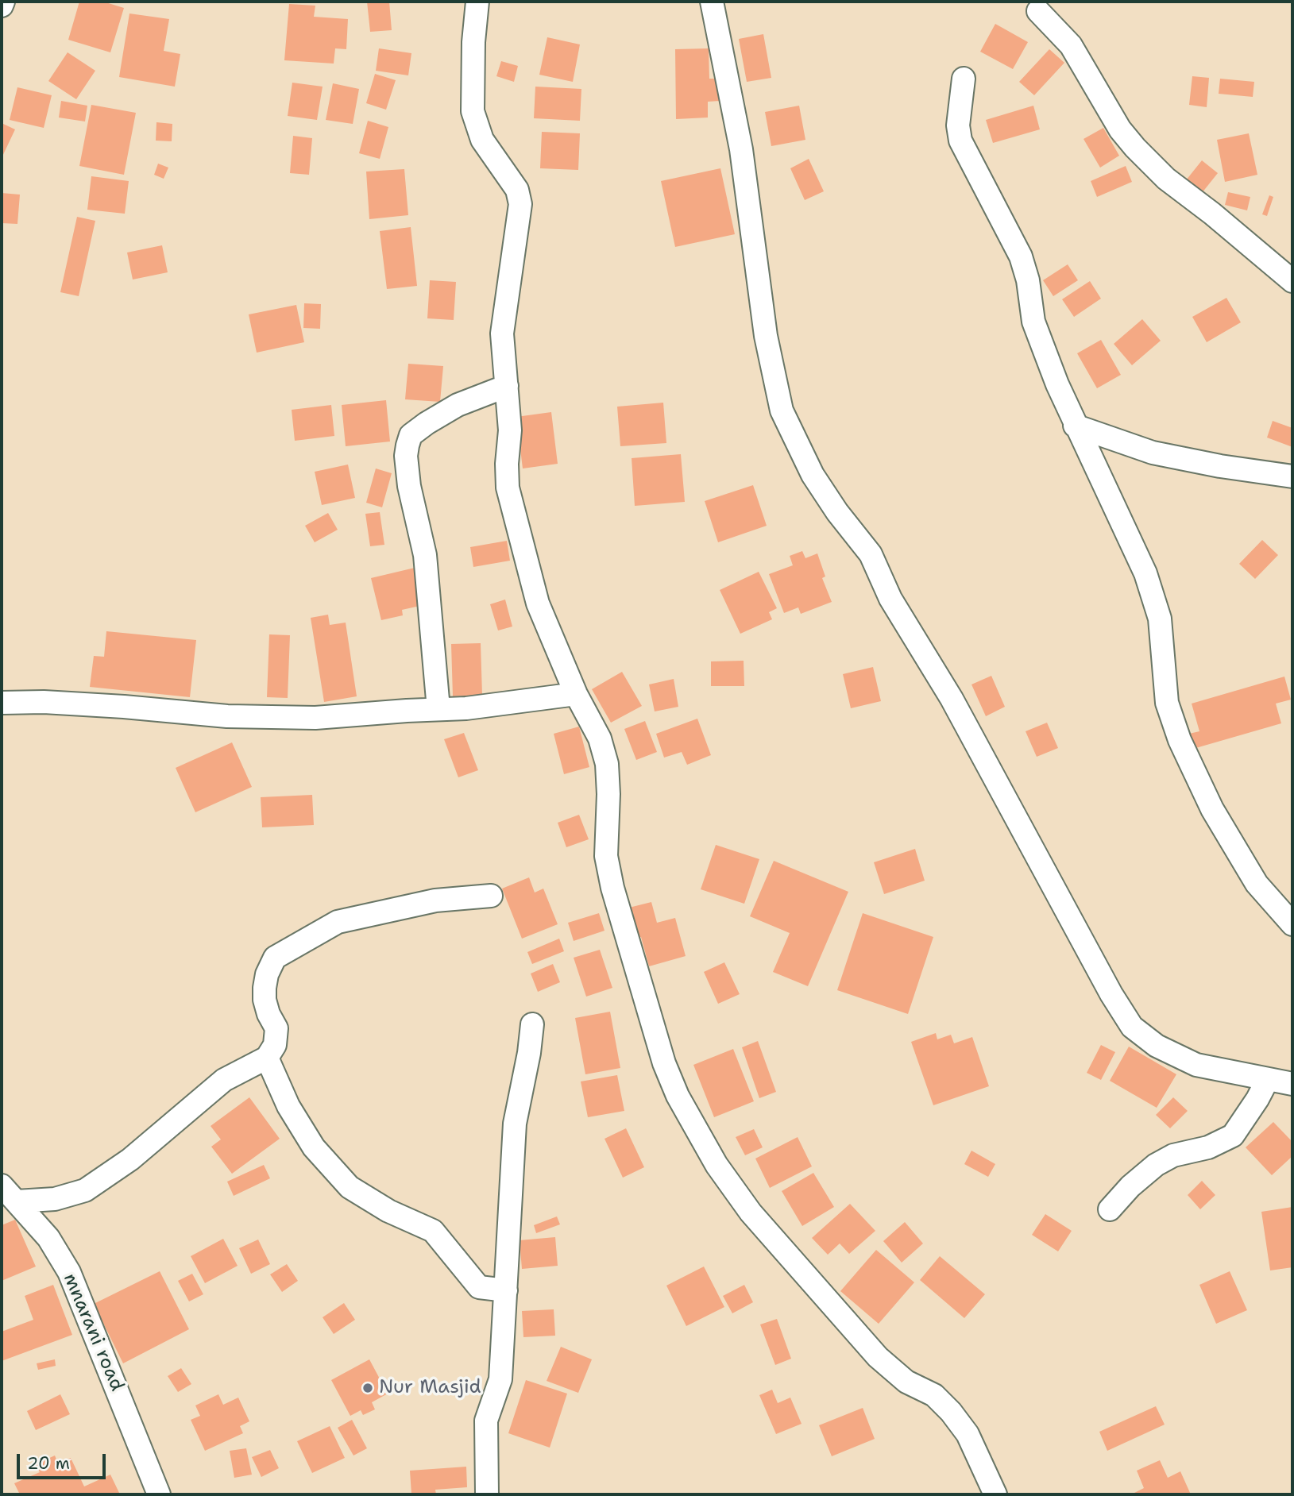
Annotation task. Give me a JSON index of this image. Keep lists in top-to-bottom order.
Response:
{
  "streets": {
    "street": ["mnarani road"]
  },
  "places": ["Nur Masjid"],
  "scale_bar": "20 m"
}
